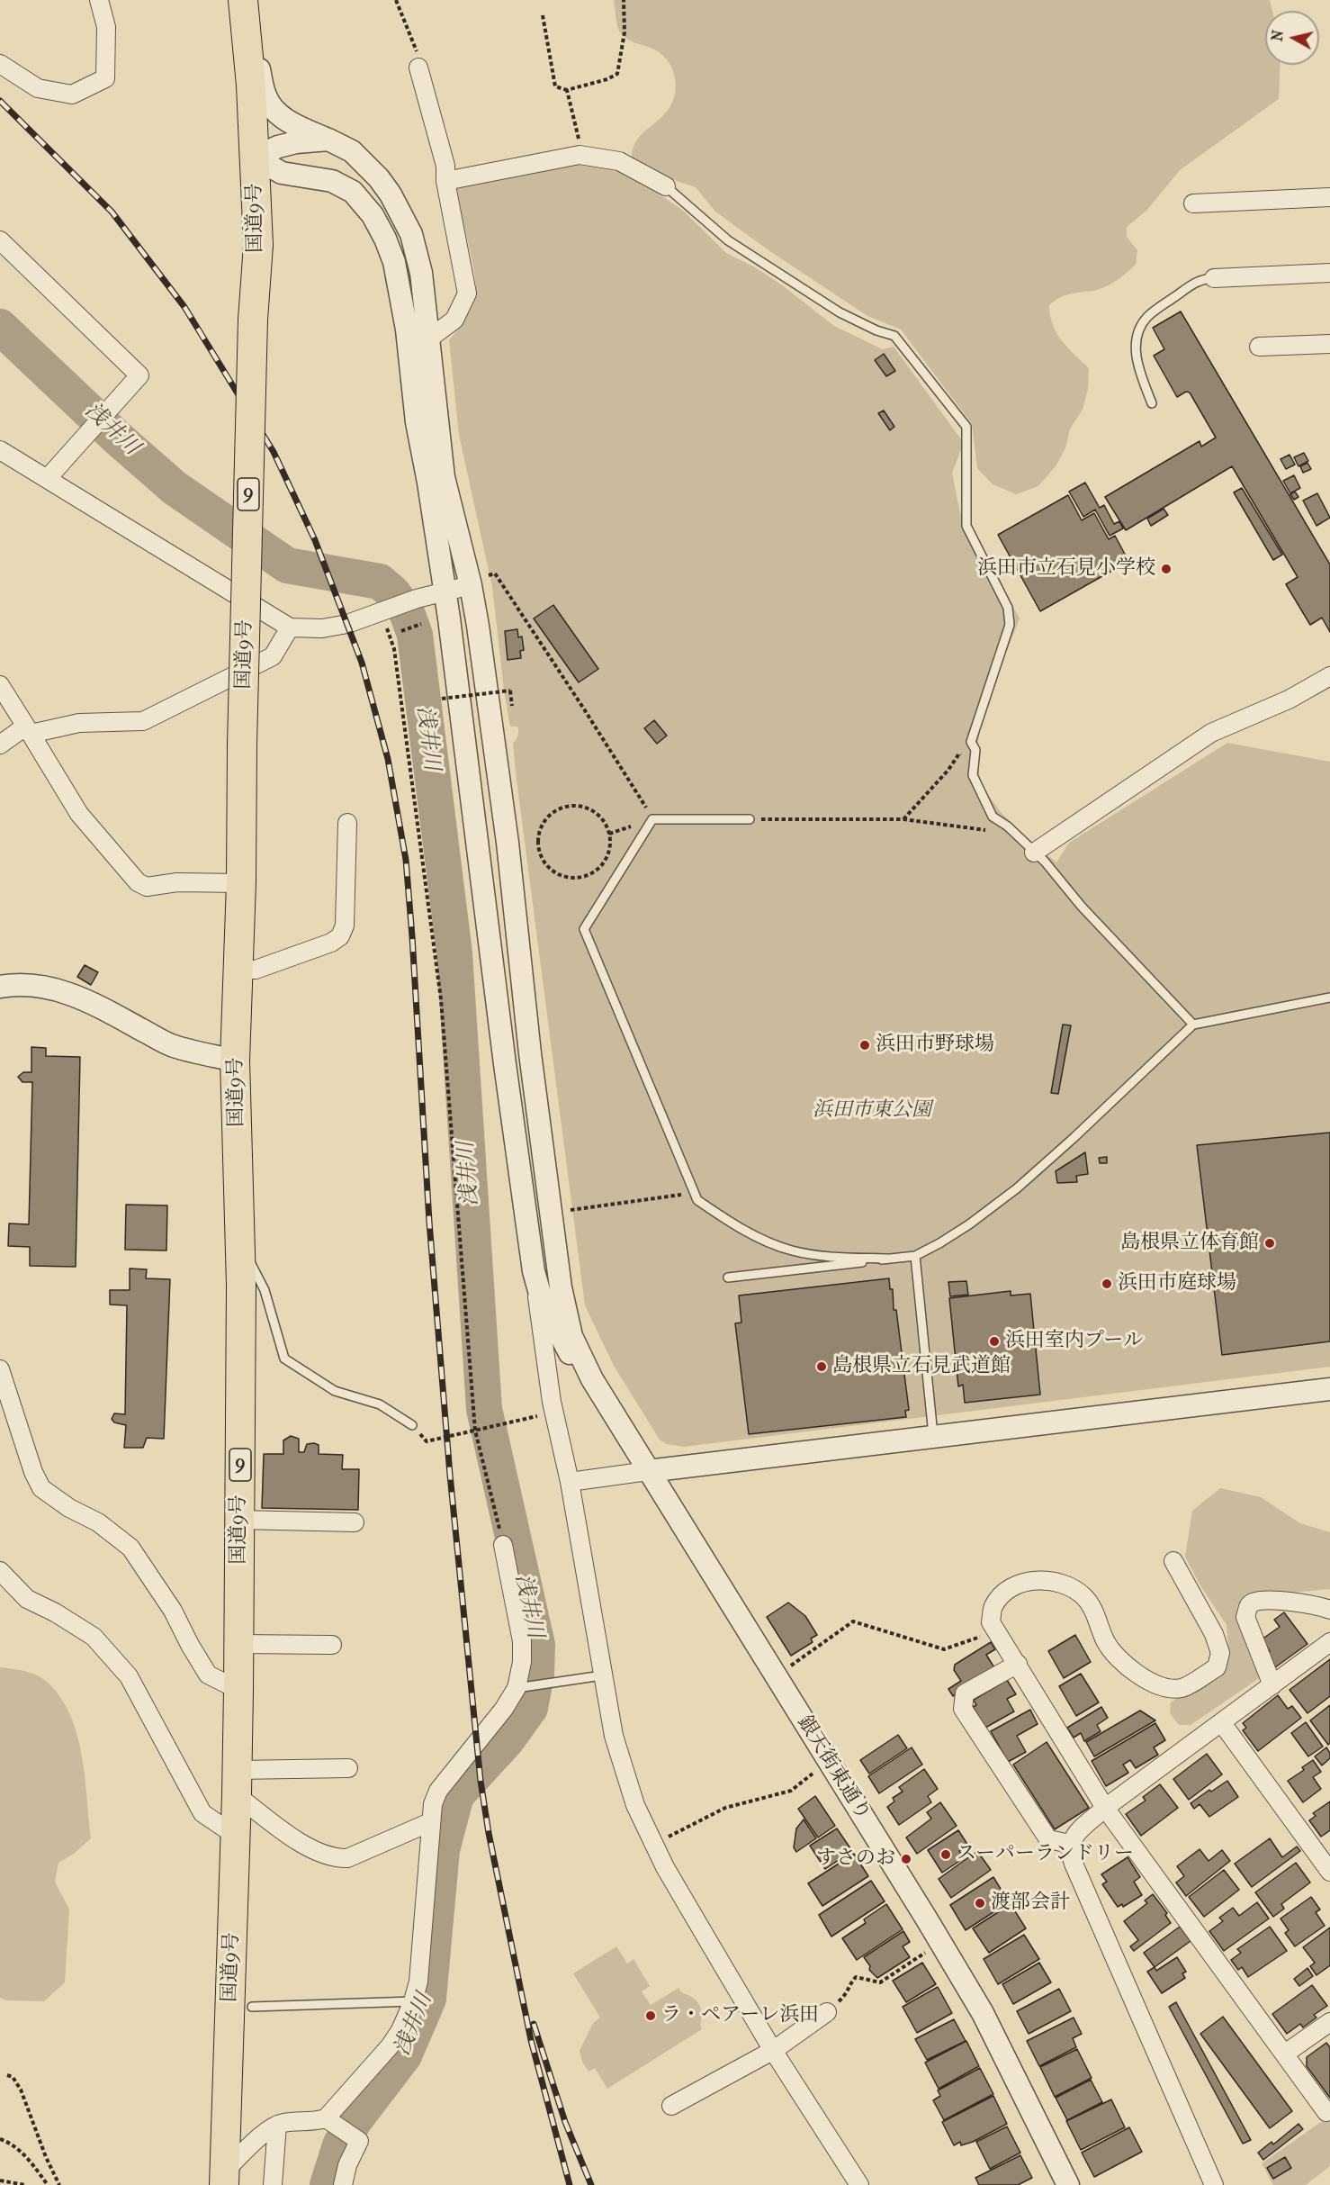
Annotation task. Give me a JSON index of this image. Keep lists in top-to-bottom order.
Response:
{
  "streets": {
    "highway": ["国道9号", "9"],
    "street": ["銀天街東通り"]
  },
  "water": ["浅井川"],
  "parks": ["浜田市東公園"],
  "places": [
    "浜田市立石見小学校",
    "浜田市野球場",
    "島根県立体育館",
    "浜田市庭球場",
    "浜田室内プール",
    "島根県立石見武道館",
    "スーパーランドリー",
    "すさのお",
    "渡部会計",
    "ラ・ペアーレ浜田"
  ],
  "north": "left"
}
